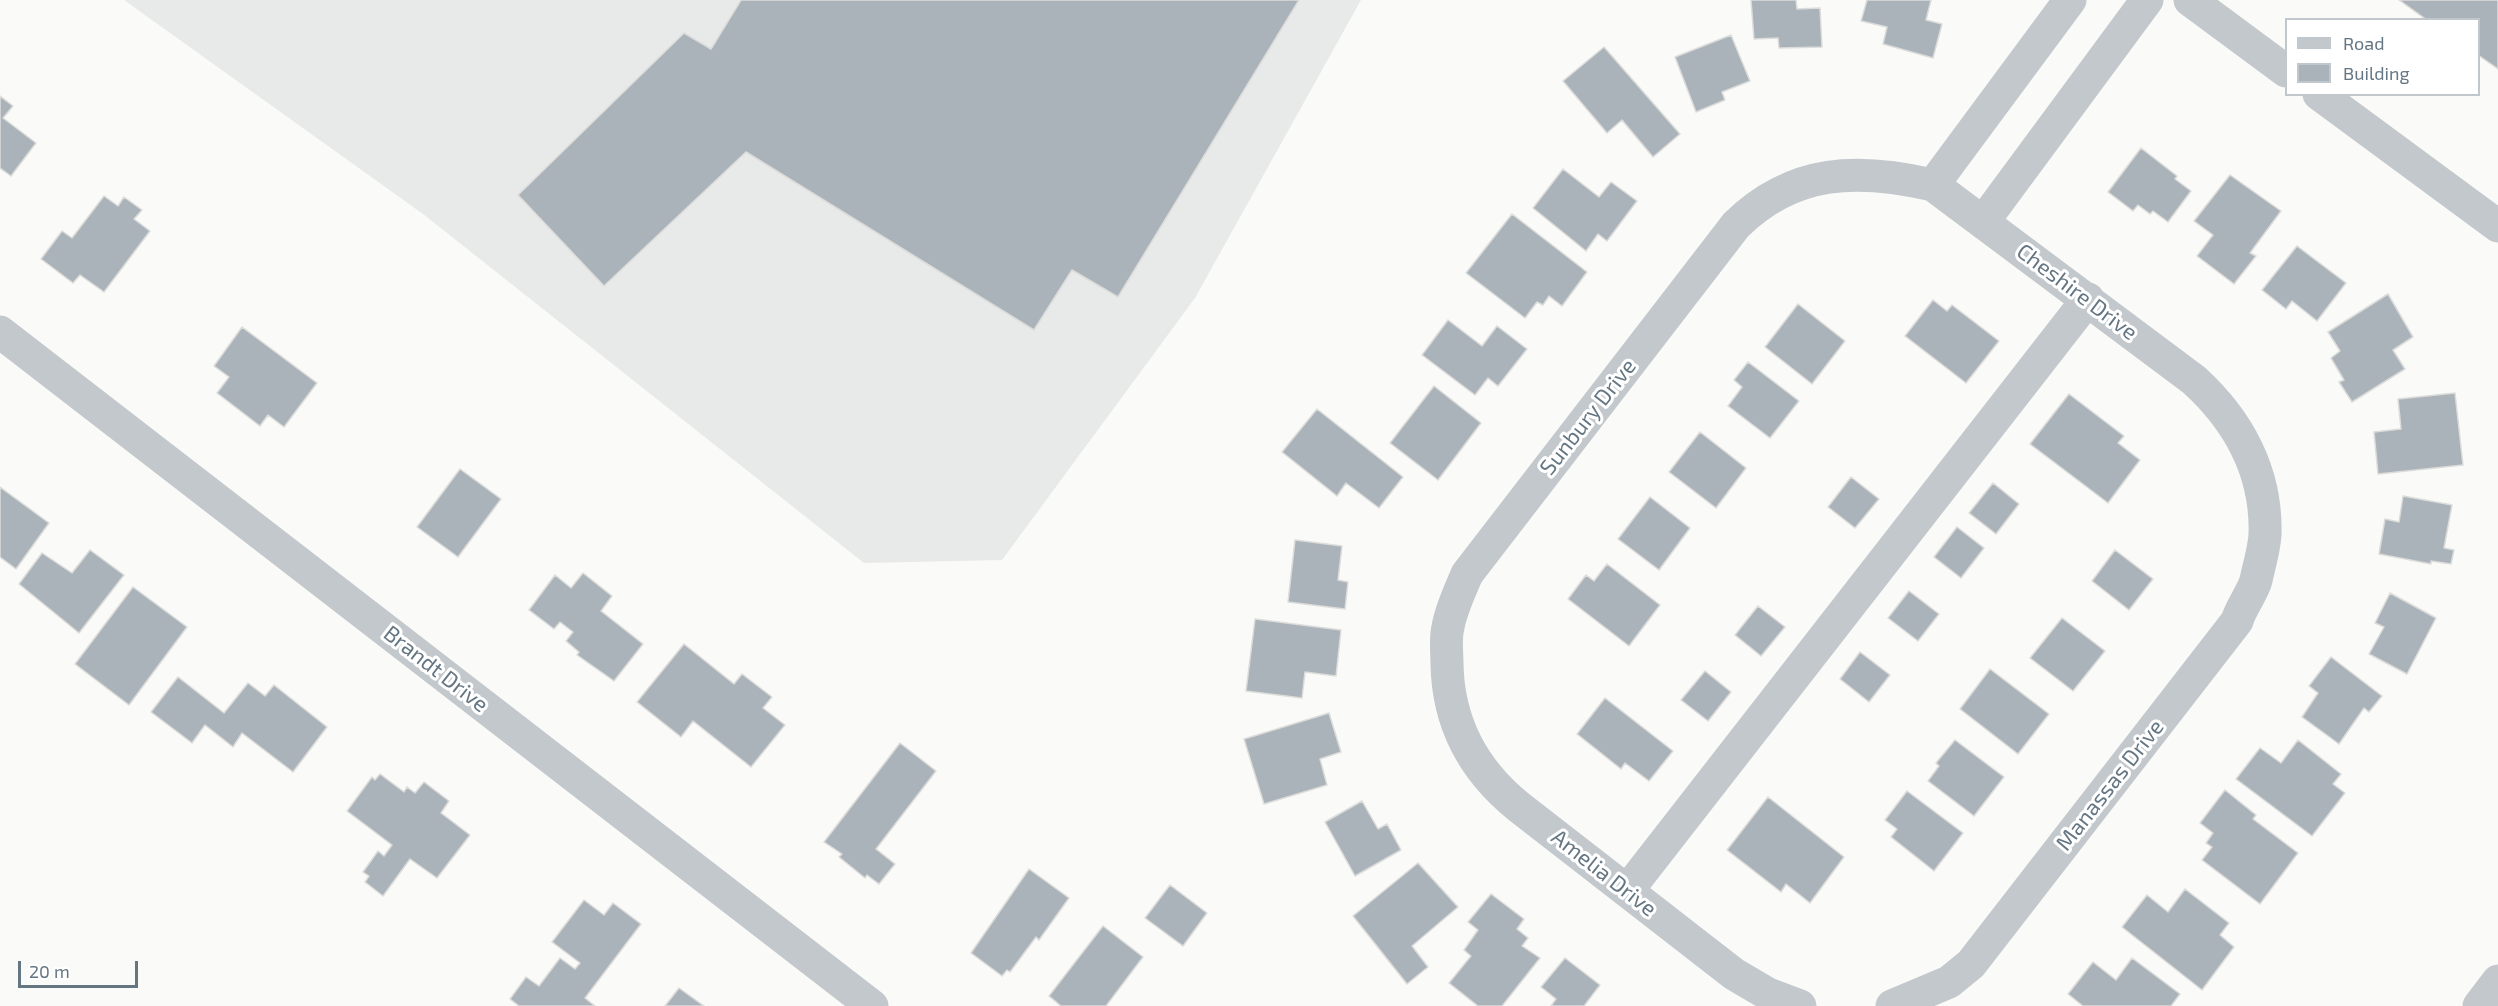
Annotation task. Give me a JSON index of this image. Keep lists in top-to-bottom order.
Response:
{
  "streets": {
    "street": [
      "Cheshire Drive",
      "Sunbury Drive",
      "Brandt Drive",
      "Manassas Drive",
      "Amelia Drive"
    ]
  },
  "crossings": [
    ["Cheshire Drive", "Sunbury Drive"],
    ["Cheshire Drive", "Manassas Drive"],
    ["Sunbury Drive", "Amelia Drive"]
  ],
  "legend": ["Road", "Building"],
  "scale_bar": "20 m"
}
